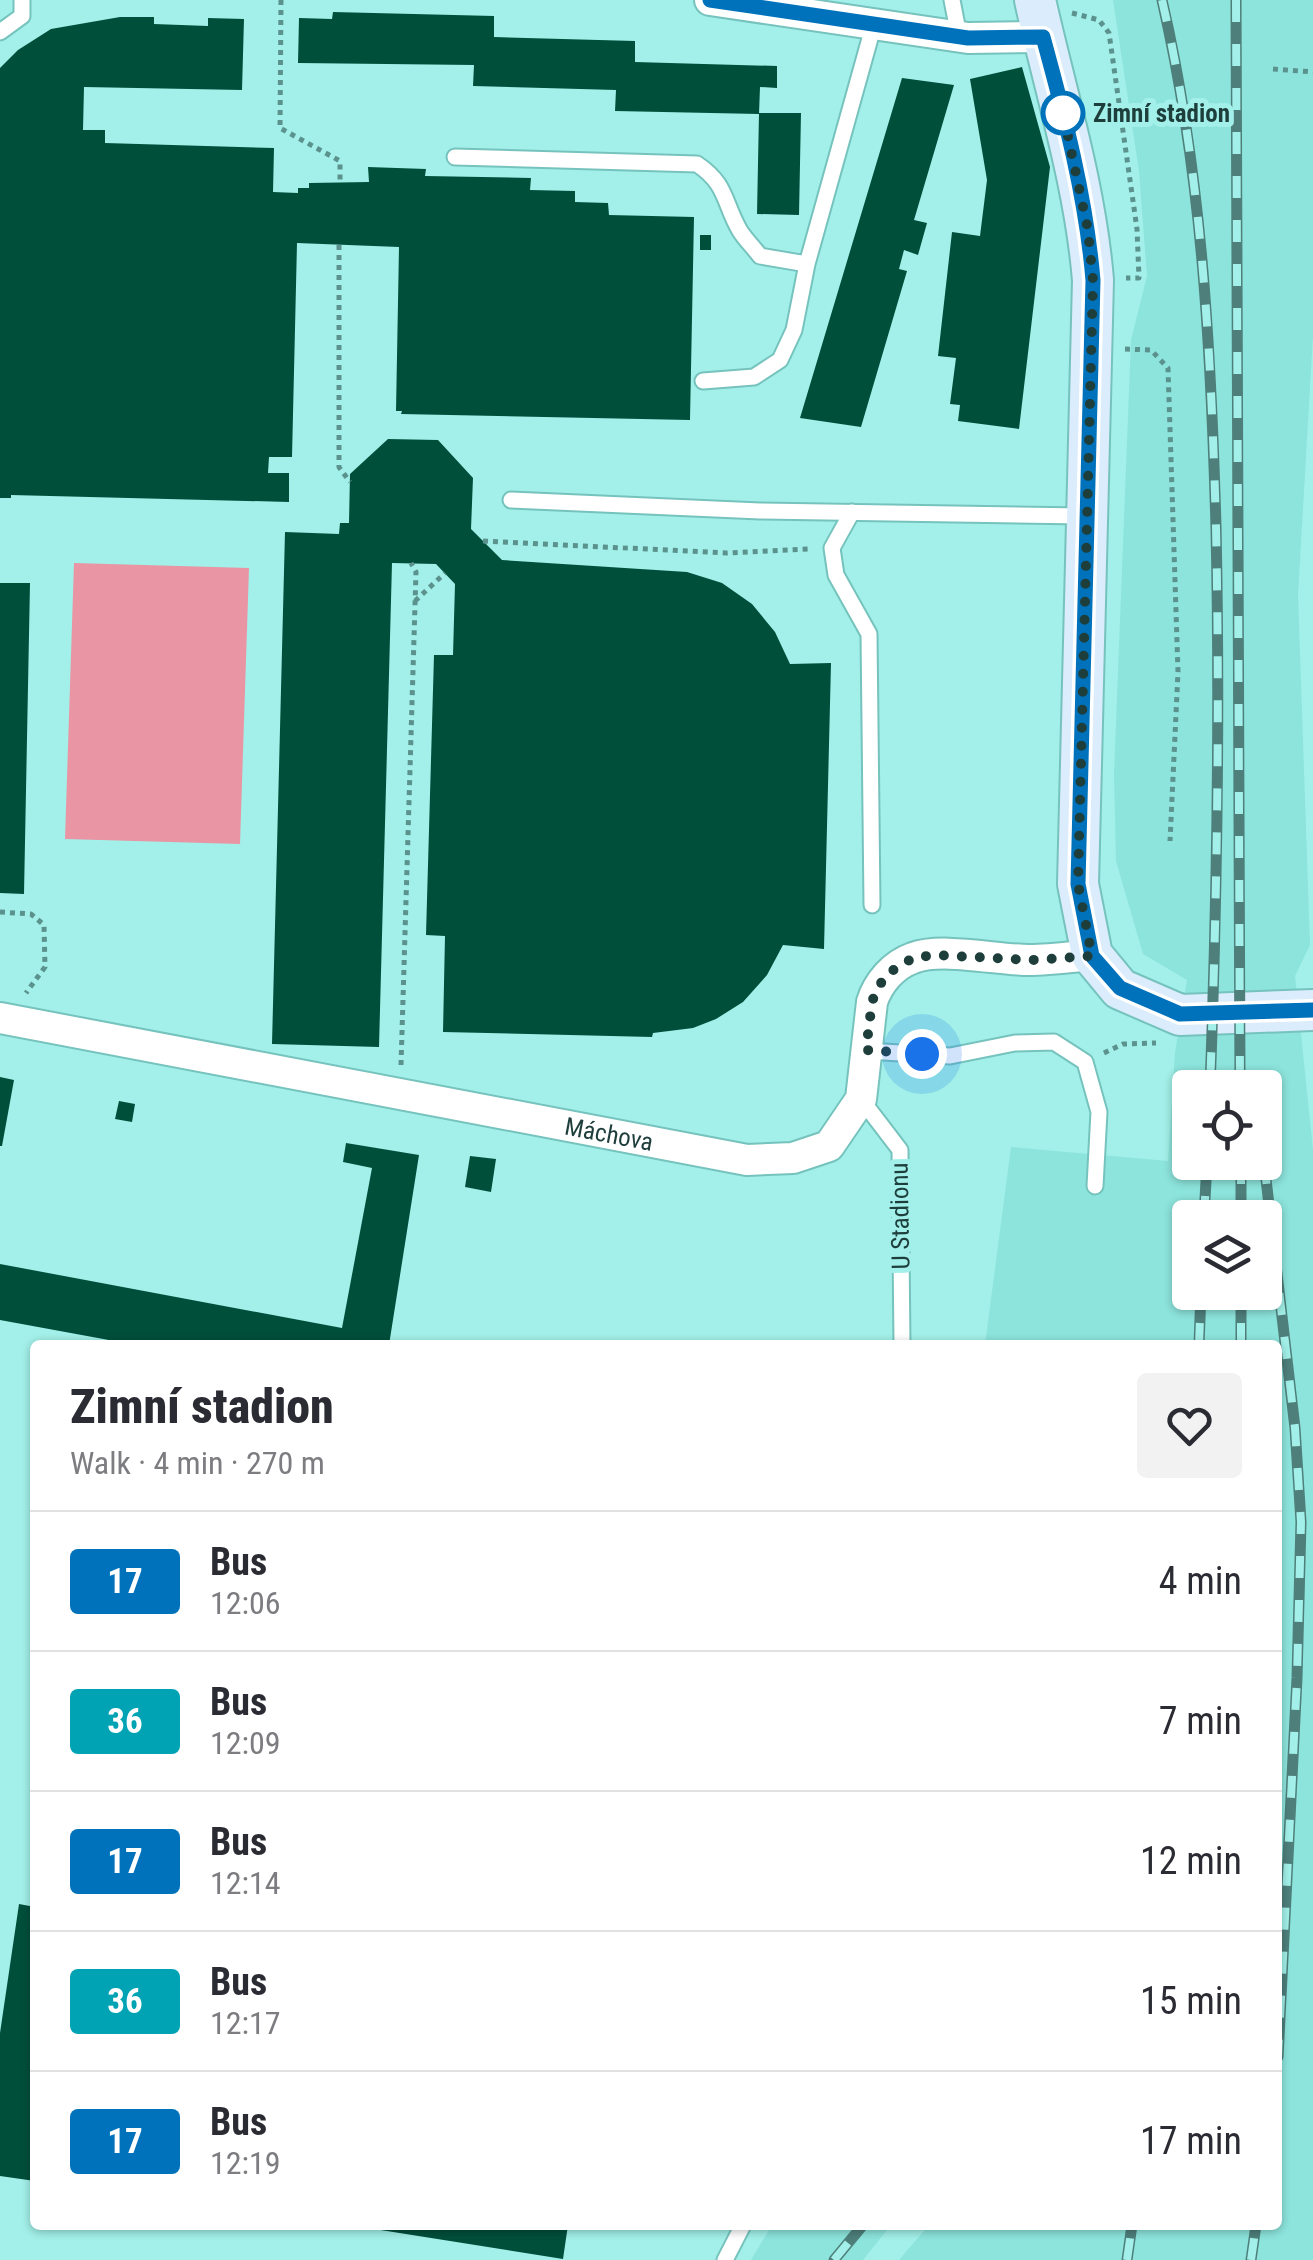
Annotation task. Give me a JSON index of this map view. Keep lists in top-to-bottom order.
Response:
{
  "streets": {
    "street": ["Máchova"],
    "lane": ["U Stadionu"]
  },
  "crossings": [
    ["Máchova", "U Stadionu"]
  ],
  "places": ["Zimní stadion"],
  "lines": ["bus line 17"],
  "page": {
    "heading": ["Zimní stadion", "Walk · 4 min · 270 m"],
    "list": [
      {
        "mark": "17",
        "name": "Bus",
        "note": "12:06",
        "value": "4 min"
      },
      {
        "mark": "36",
        "name": "Bus",
        "note": "12:09",
        "value": "7 min"
      },
      {
        "mark": "17",
        "name": "Bus",
        "note": "12:14",
        "value": "12 min"
      },
      {
        "mark": "36",
        "name": "Bus",
        "note": "12:17",
        "value": "15 min"
      },
      {
        "mark": "17",
        "name": "Bus",
        "note": "12:19",
        "value": "17 min"
      }
    ]
  }
}
